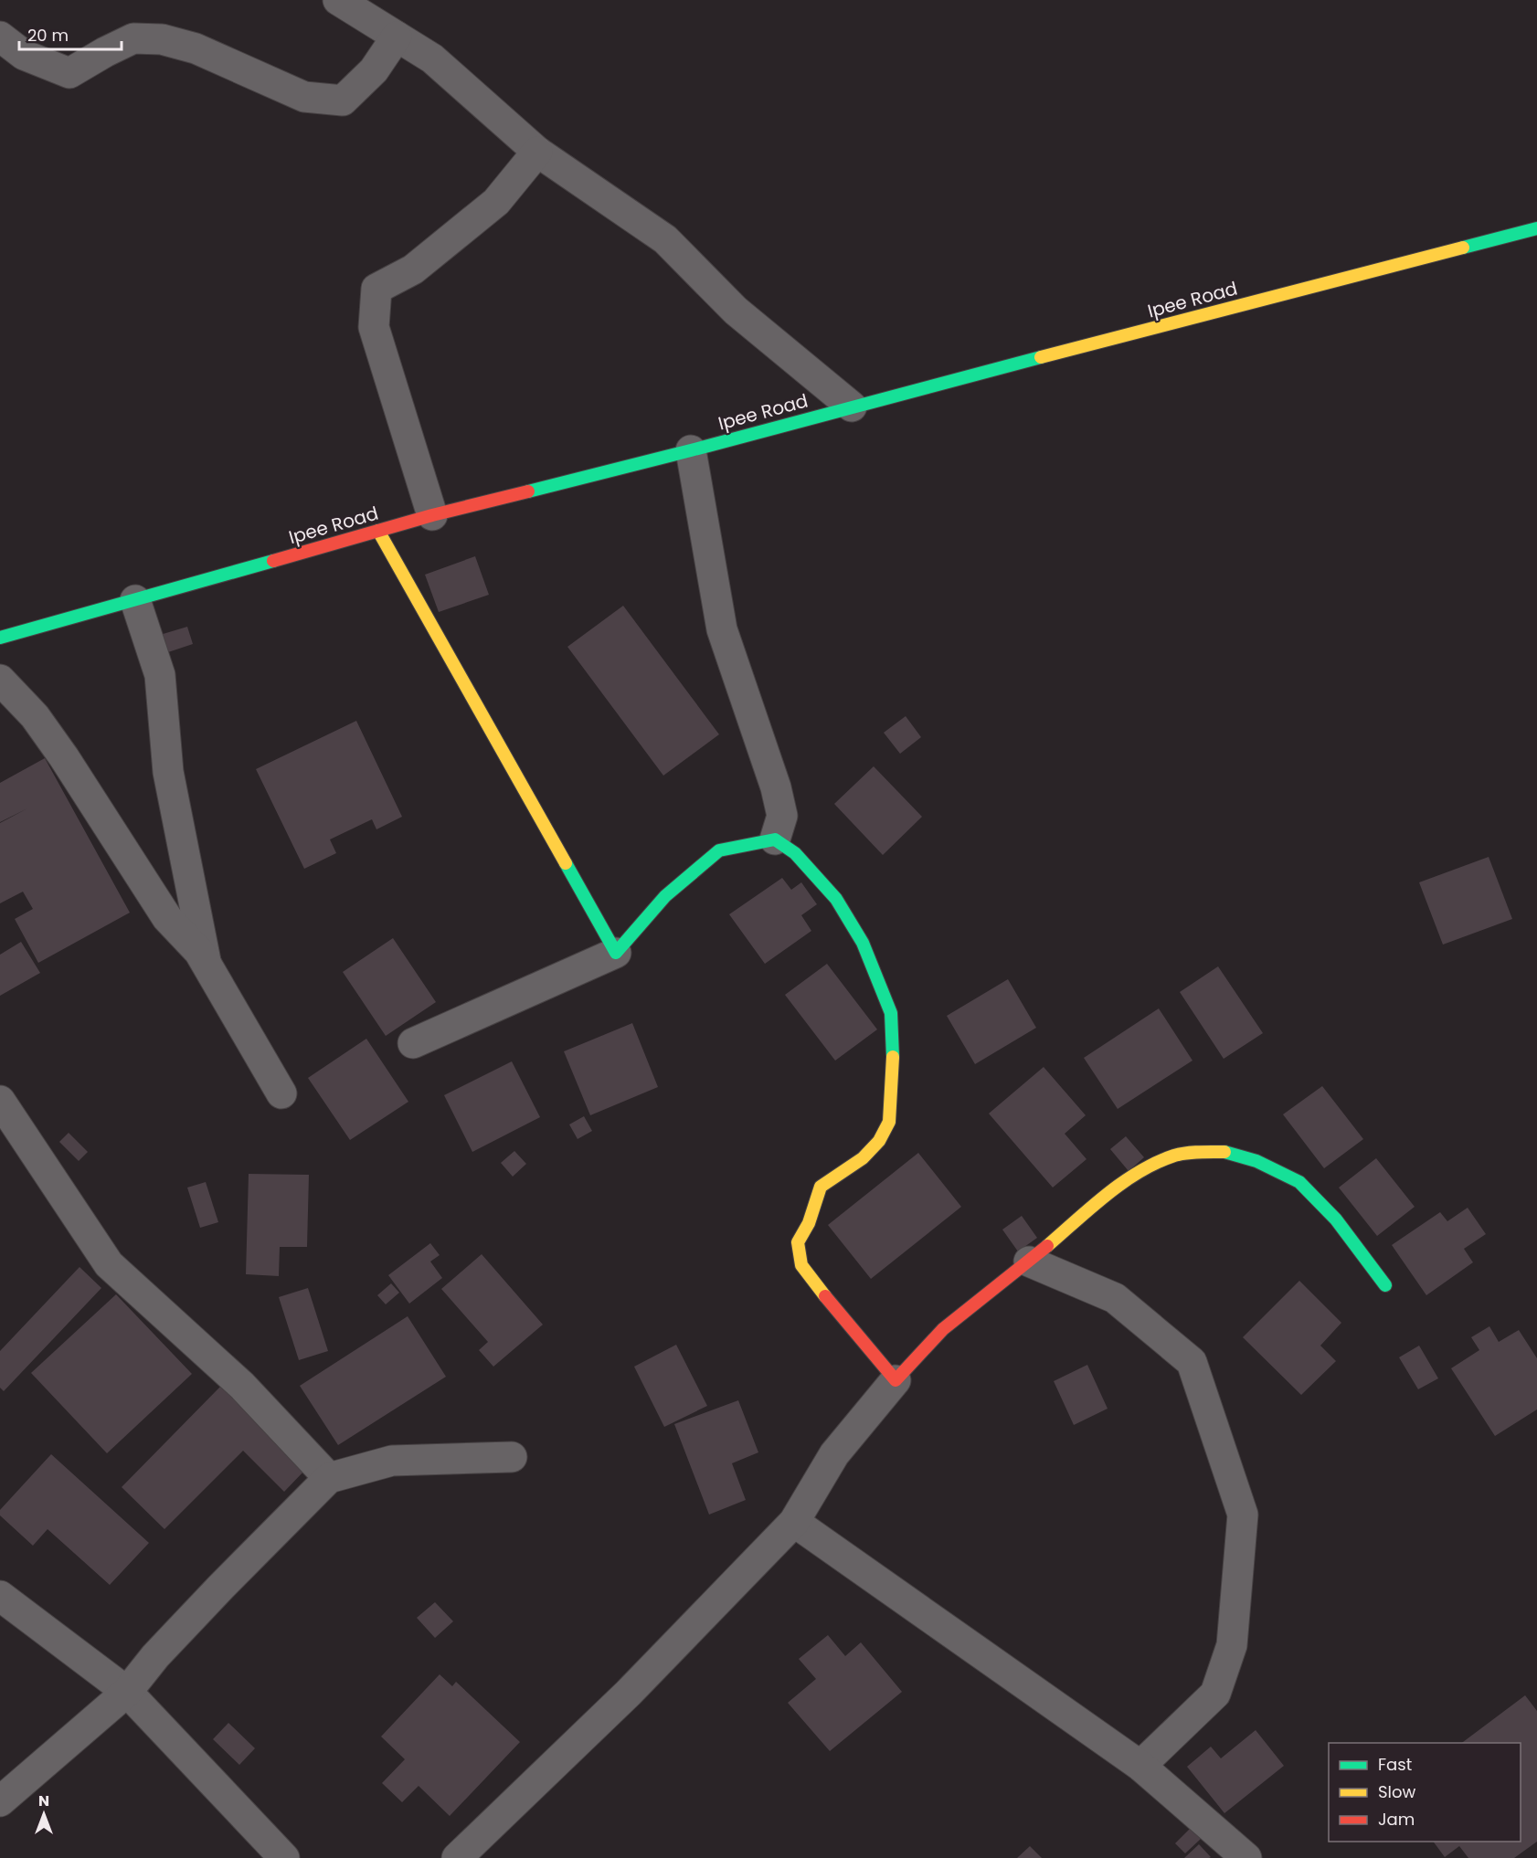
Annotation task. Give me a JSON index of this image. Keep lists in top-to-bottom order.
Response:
{
  "streets": {
    "street": ["Ipee Road"]
  },
  "legend": ["Fast", "Slow", "Jam"],
  "scale_bar": "20 m",
  "north": "top"
}
